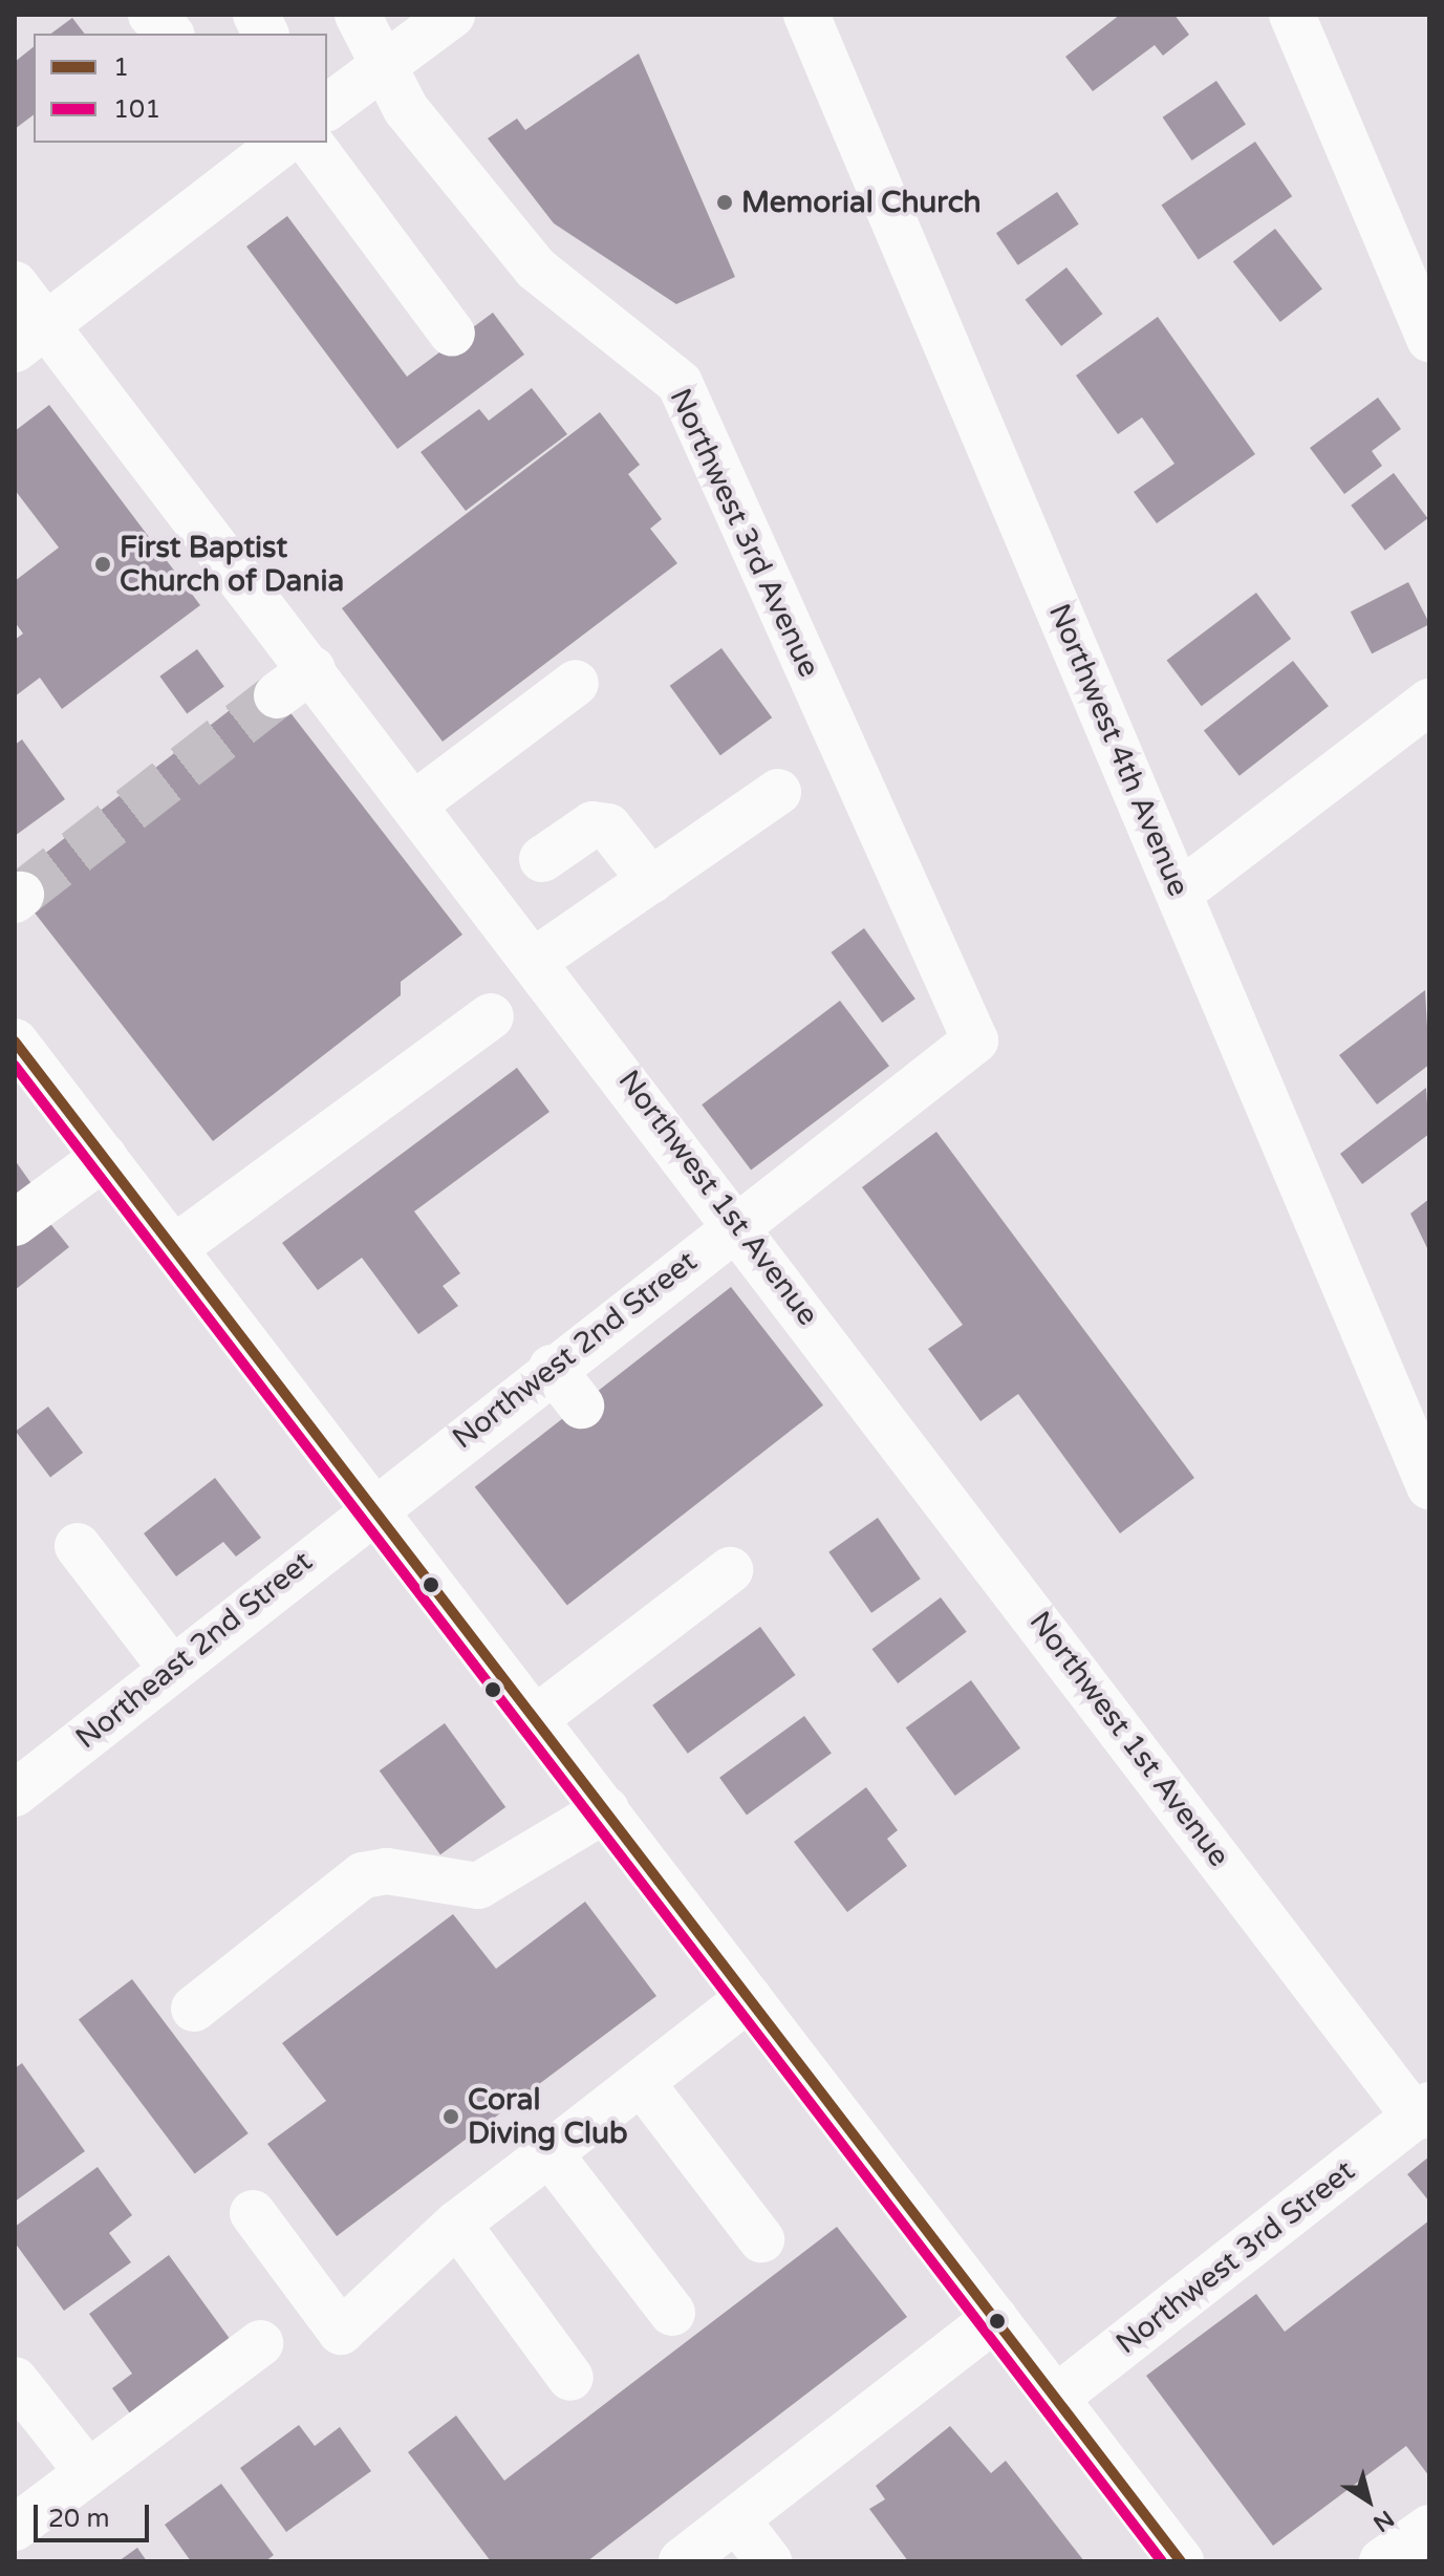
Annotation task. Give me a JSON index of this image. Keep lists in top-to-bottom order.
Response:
{
  "streets": {
    "street": [
      "Northwest 3rd Avenue",
      "Northwest 4th Avenue",
      "Northwest 1st Avenue",
      "Northwest 2nd Street",
      "Northeast 2nd Street",
      "Northwest 3rd Street"
    ]
  },
  "crossings": [
    ["Northwest 3rd Avenue", "Northwest 2nd Street"],
    ["Northwest 1st Avenue", "Northwest 2nd Street"],
    ["Northwest 1st Avenue", "Northwest 3rd Street"],
    ["Northwest 2nd Street", "Northeast 2nd Street"]
  ],
  "places": ["Memorial Church", "First Baptist Church of Dania", "Coral Diving Club"],
  "lines": ["transit line 1", "transit line 101"],
  "legend": ["1", "101"],
  "scale_bar": "20 m",
  "north": "bottom right"
}
